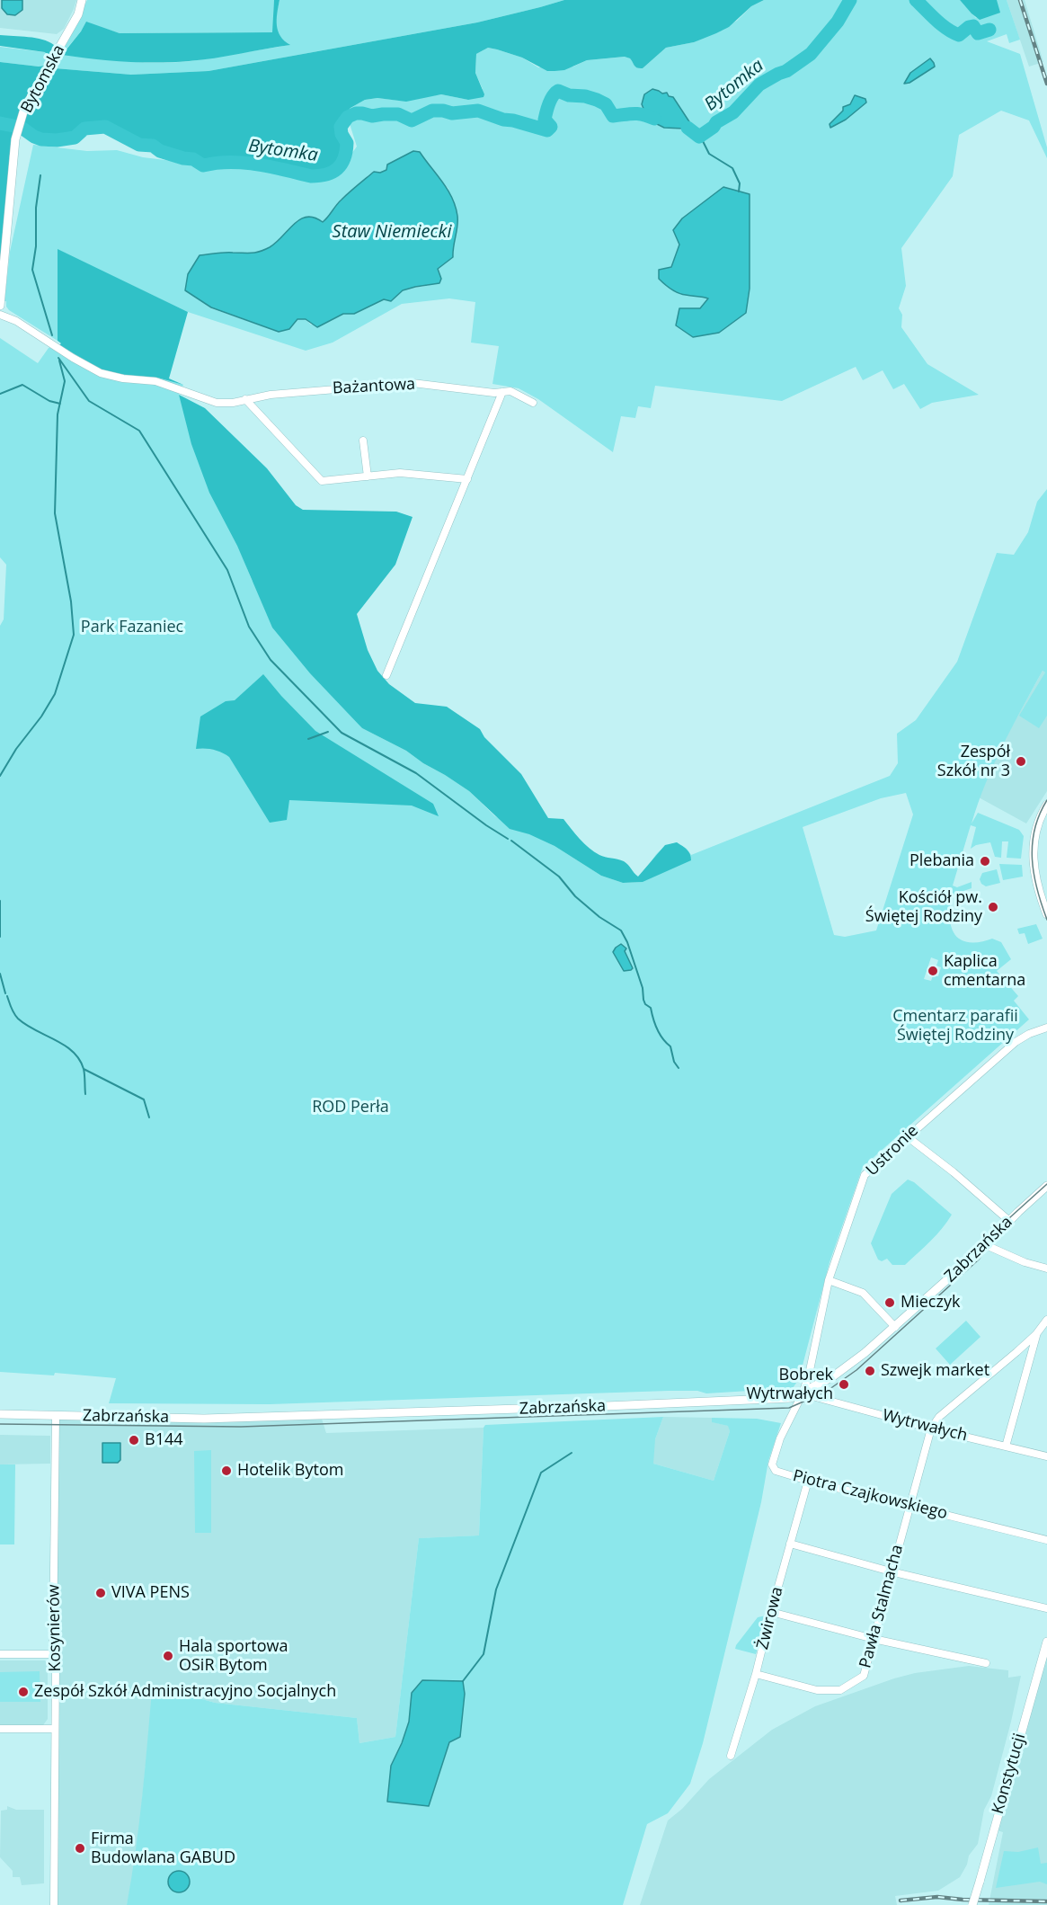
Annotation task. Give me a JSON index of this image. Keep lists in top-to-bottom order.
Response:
{
  "streets": {
    "street": [
      "Bytomska",
      "Bażantowa",
      "Ustronie",
      "Zabrzańska",
      "Wytrwałych",
      "Piotra Czajkowskiego",
      "Pawła Stalmacha",
      "Żwirowa",
      "Kosynierów",
      "Konstytucji"
    ]
  },
  "crossings": [
    ["Ustronie", "Zabrzańska"],
    ["Ustronie", "Wytrwałych"],
    ["Ustronie", "Piotra Czajkowskiego"],
    ["Zabrzańska", "Wytrwałych"],
    ["Zabrzańska", "Piotra Czajkowskiego"],
    ["Zabrzańska", "Kosynierów"],
    ["Wytrwałych", "Piotra Czajkowskiego"],
    ["Wytrwałych", "Pawła Stalmacha"],
    ["Piotra Czajkowskiego", "Pawła Stalmacha"],
    ["Piotra Czajkowskiego", "Żwirowa"],
    ["Pawła Stalmacha", "Żwirowa"]
  ],
  "water": ["Bytomka", "Staw Niemiecki"],
  "parks": ["Park Fazaniec", "Cmentarz parafii Świętej Rodziny", "ROD Perła"],
  "places": [
    "Zespół Szkół nr 3",
    "Plebania",
    "Kościół pw. Świętej Rodziny",
    "Kaplica cmentarna",
    "Mieczyk",
    "Szwejk market",
    "Bobrek Wytrwałych",
    "B144",
    "Hotelik Bytom",
    "VIVA PENS",
    "Hala sportowa OSiR Bytom",
    "Zespół Szkół Administracyjno Socjalnych",
    "Firma Budowlana GABUD"
  ]
}
